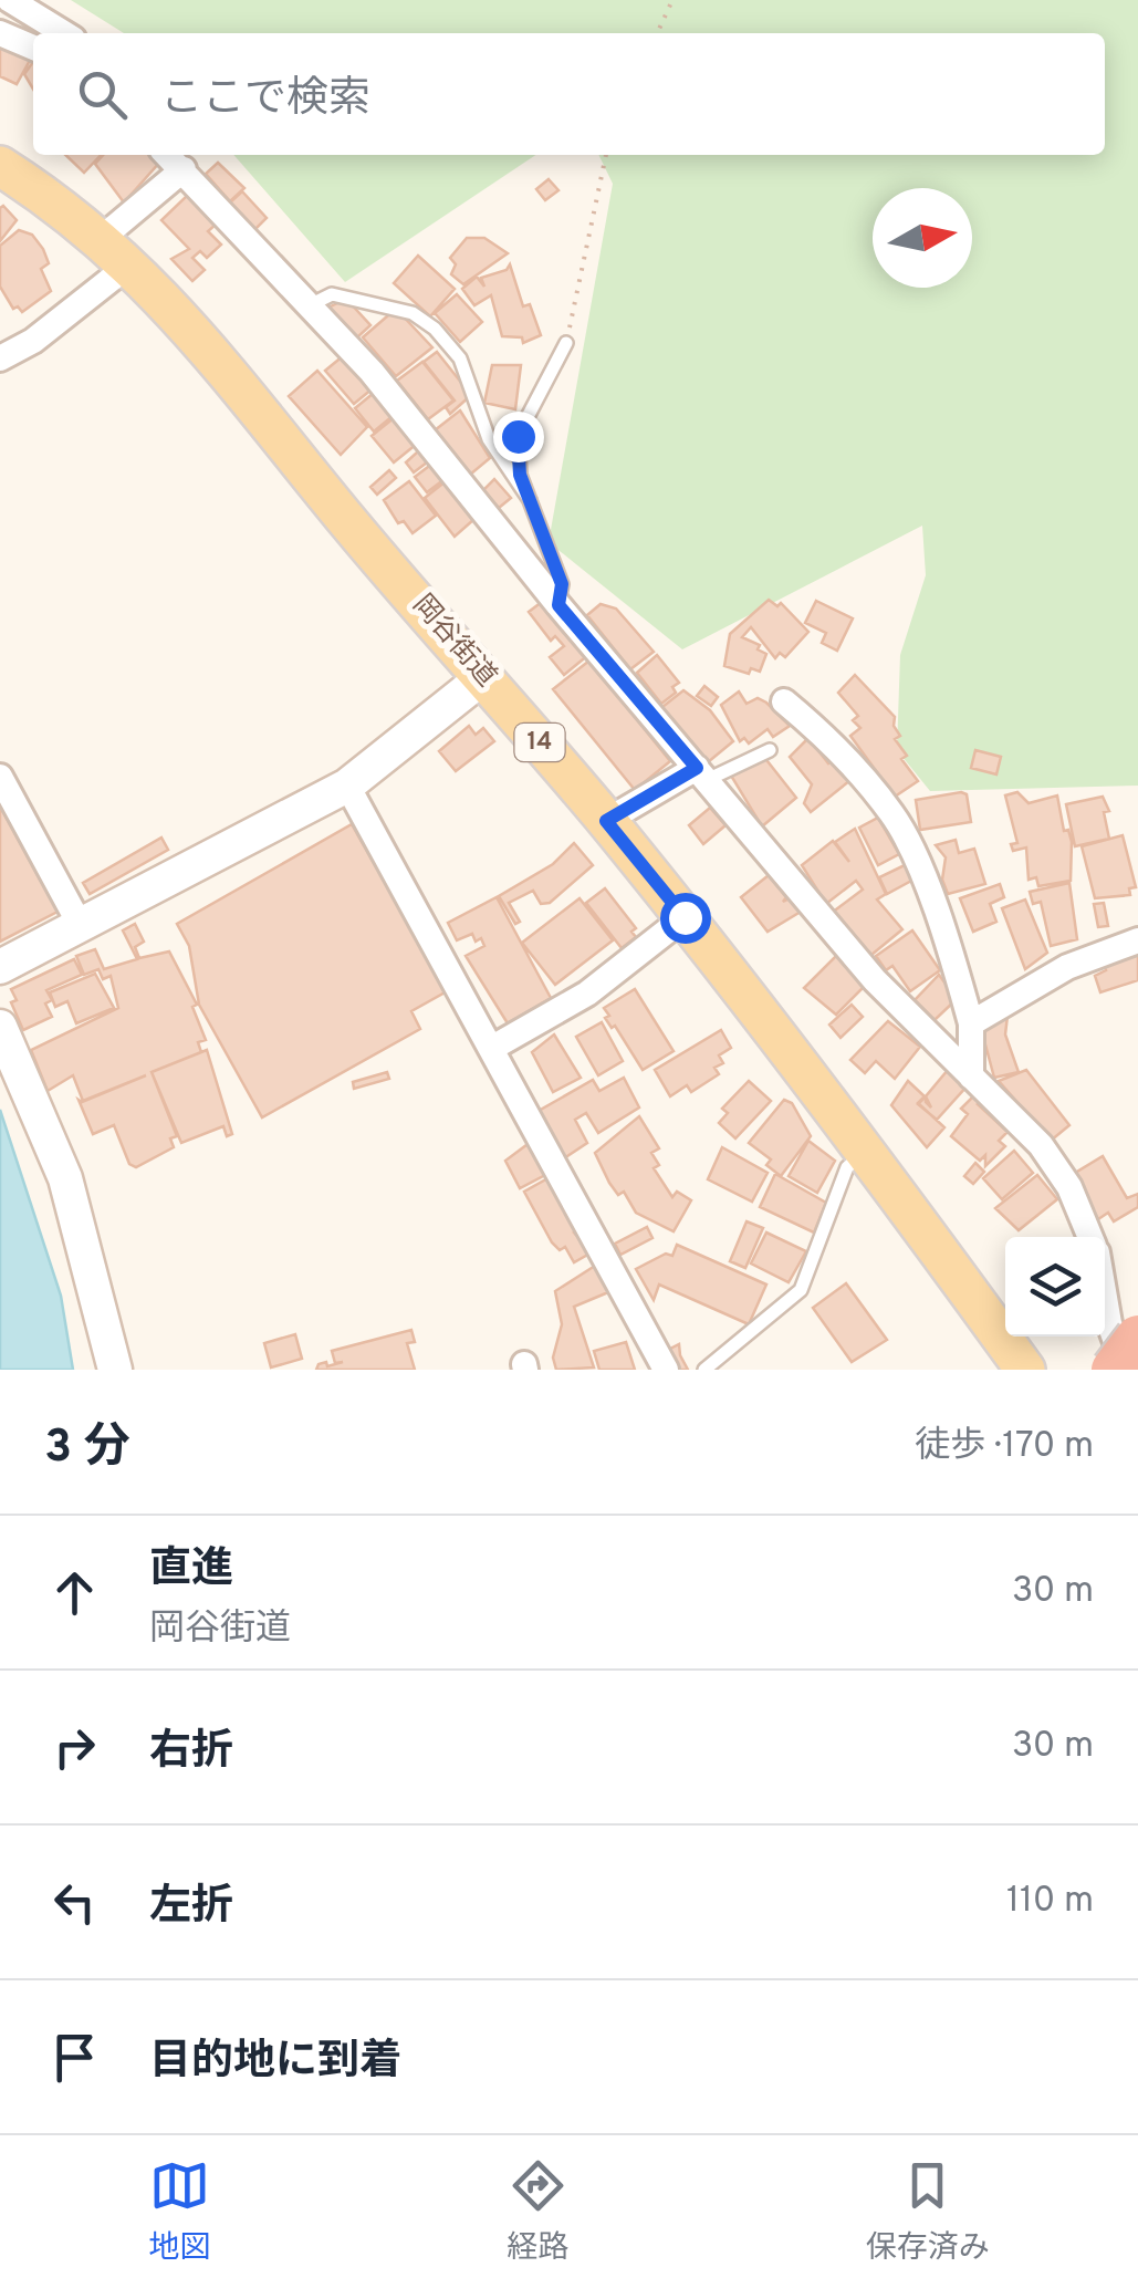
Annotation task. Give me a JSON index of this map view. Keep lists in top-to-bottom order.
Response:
{
  "streets": {
    "main road": ["岡谷街道", "14"]
  },
  "north": "right",
  "page": {
    "search": "ここで検索",
    "heading": ["3 分", "徒歩 · 170 m"],
    "list": [
      ["直進", "岡谷街道", "30 m"],
      ["右折", "30 m"],
      ["左折", "110 m"],
      "目的地に到着"
    ],
    "nav": ["地図", "経路", "保存済み"]
  }
}
